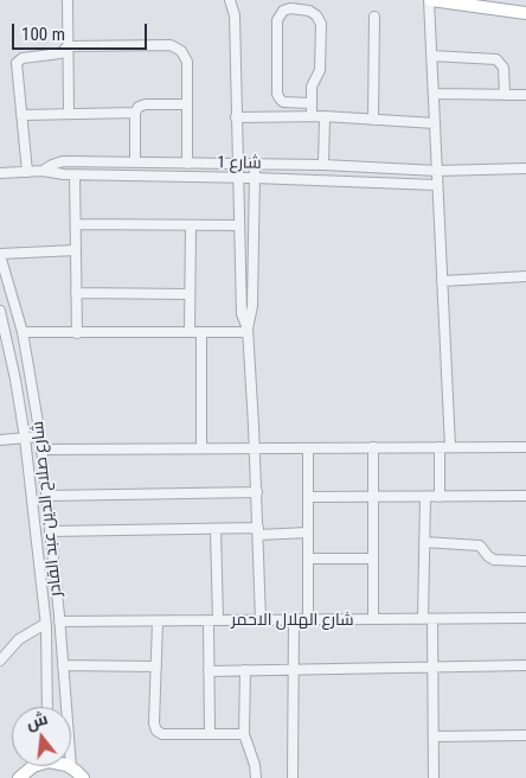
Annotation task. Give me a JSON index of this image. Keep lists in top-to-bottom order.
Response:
{
  "streets": {
    "street": ["شارع 1", "شارع صلاح الدين عبد القادر", "شارع الهلال الاحمر"]
  },
  "crossings": [
    ["شارع صلاح الدين عبد القادر", "شارع الهلال الاحمر"]
  ],
  "scale_bar": "100 m",
  "north": "top"
}
